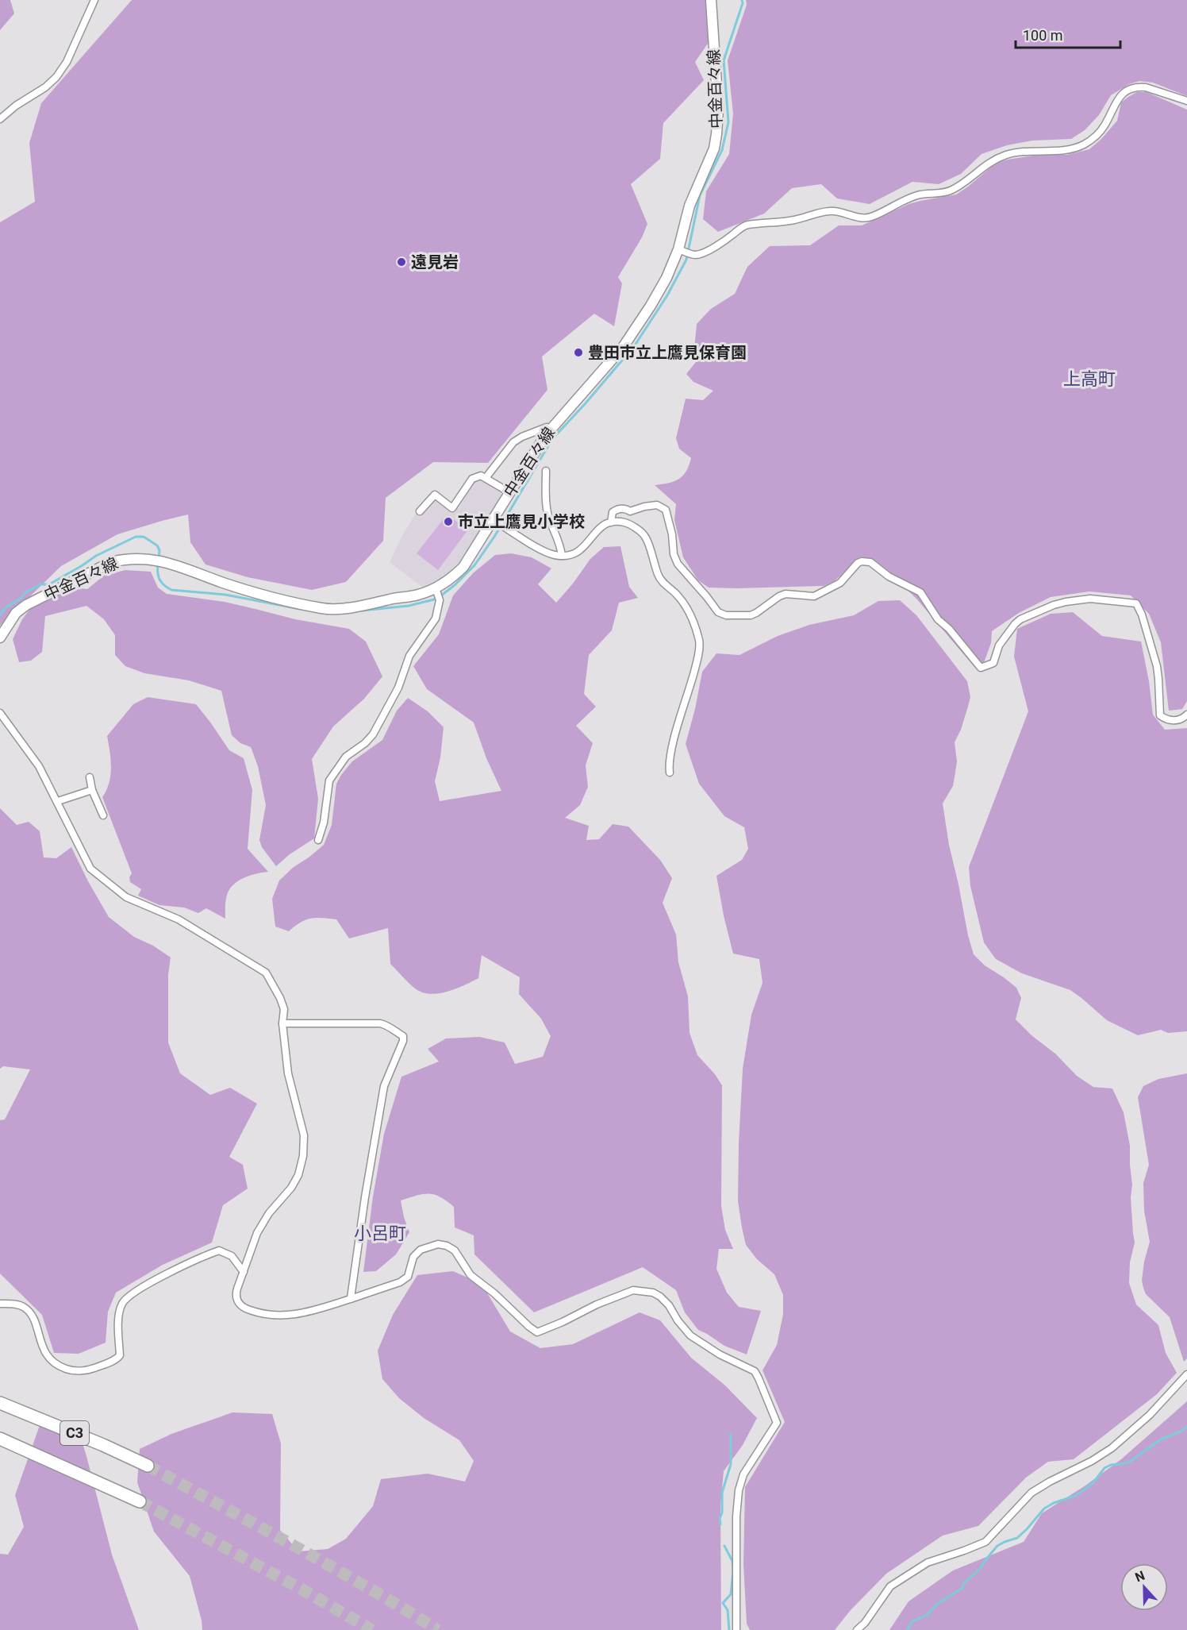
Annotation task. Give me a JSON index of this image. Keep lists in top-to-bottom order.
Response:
{
  "streets": {
    "highway": ["C3"],
    "main road": ["中金百々線"]
  },
  "districts": ["上高町", "小呂町"],
  "places": ["遠見岩", "豊田市立上鷹見保育園", "市立上鷹見小学校"],
  "scale_bar": "100 m",
  "north": "top"
}
